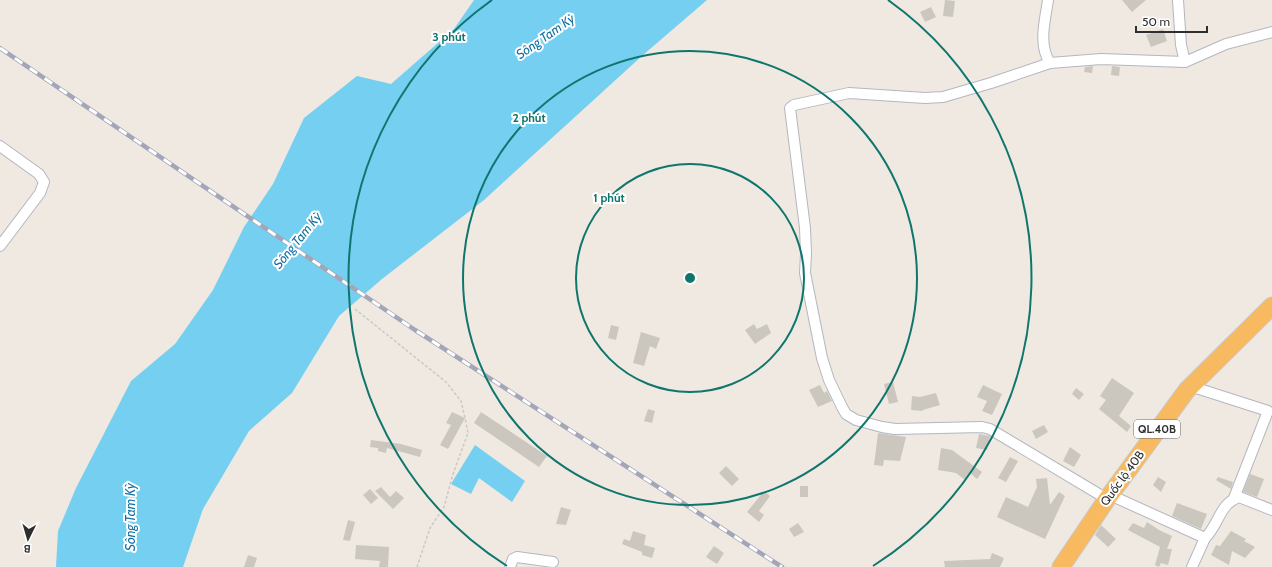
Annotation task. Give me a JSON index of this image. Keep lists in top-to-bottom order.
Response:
{
  "streets": {
    "highway": ["QL.40B", "Quốc lộ 40B"]
  },
  "water": ["Sông Tam Kỳ"],
  "scale_bar": "50 m",
  "north": "bottom",
  "rings": ["3 phút", "2 phút", "1 phút"]
}
